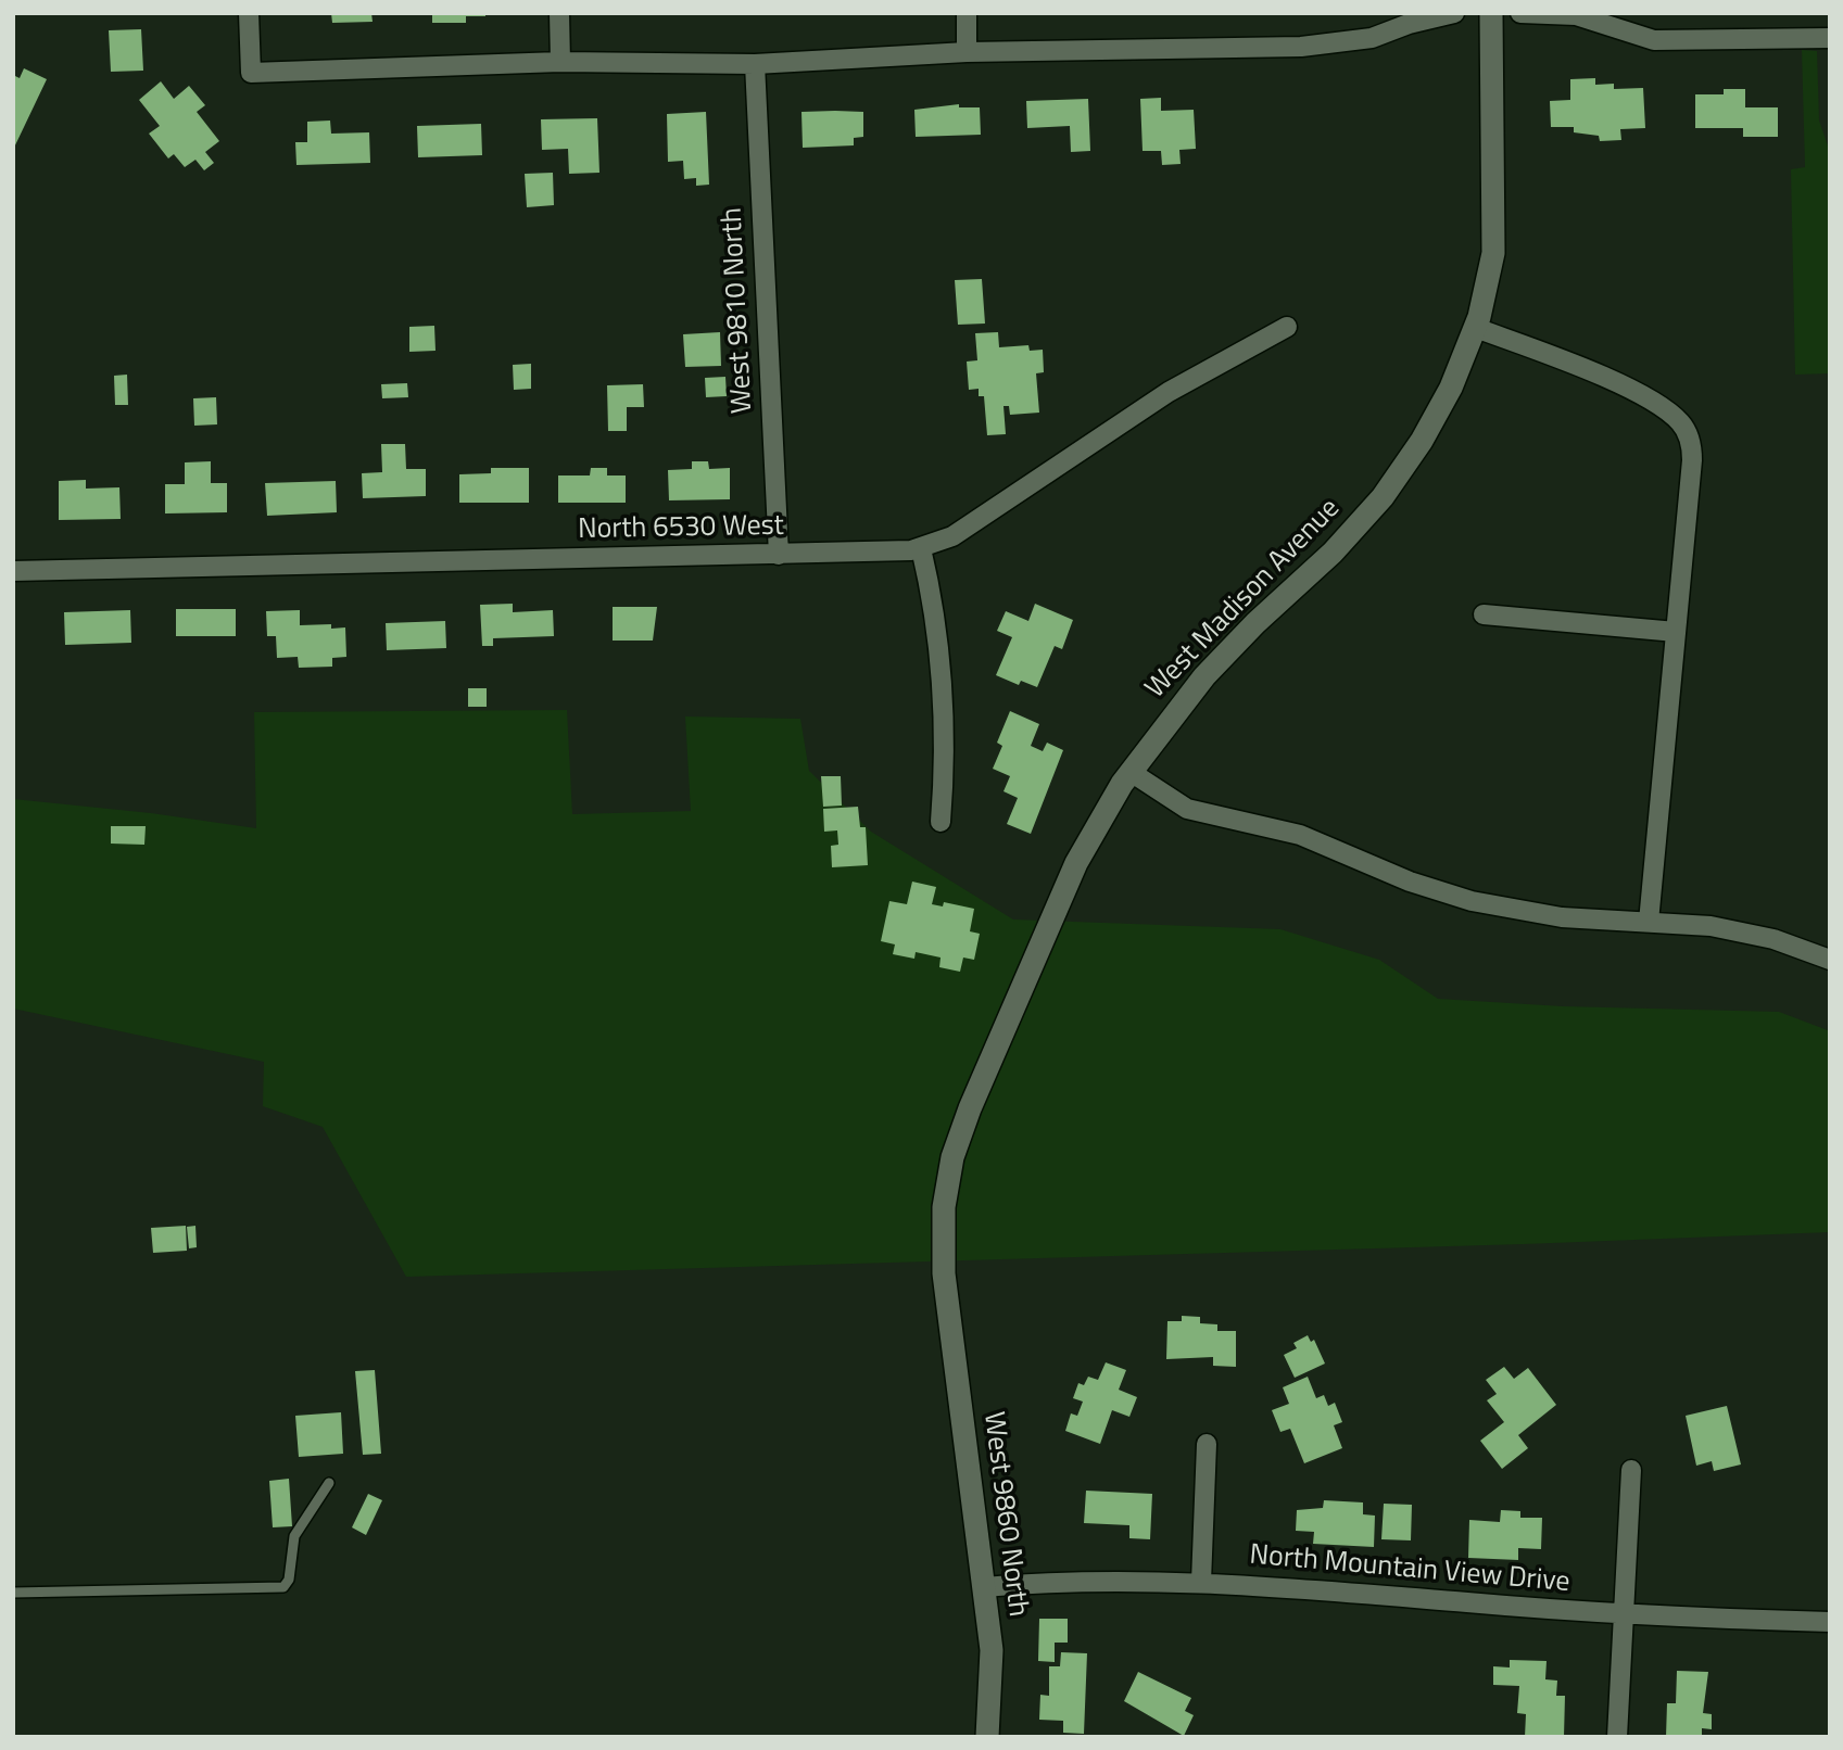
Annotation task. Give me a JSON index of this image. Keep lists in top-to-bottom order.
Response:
{
  "streets": {
    "street": [
      "West 9810 North",
      "North 6530 West",
      "West Madison Avenue",
      "West 9860 North",
      "North Mountain View Drive"
    ]
  },
  "crossings": [
    ["West 9810 North", "North 6530 West"],
    ["West Madison Avenue", "West 9860 North"],
    ["West 9860 North", "North Mountain View Drive"]
  ]
}
